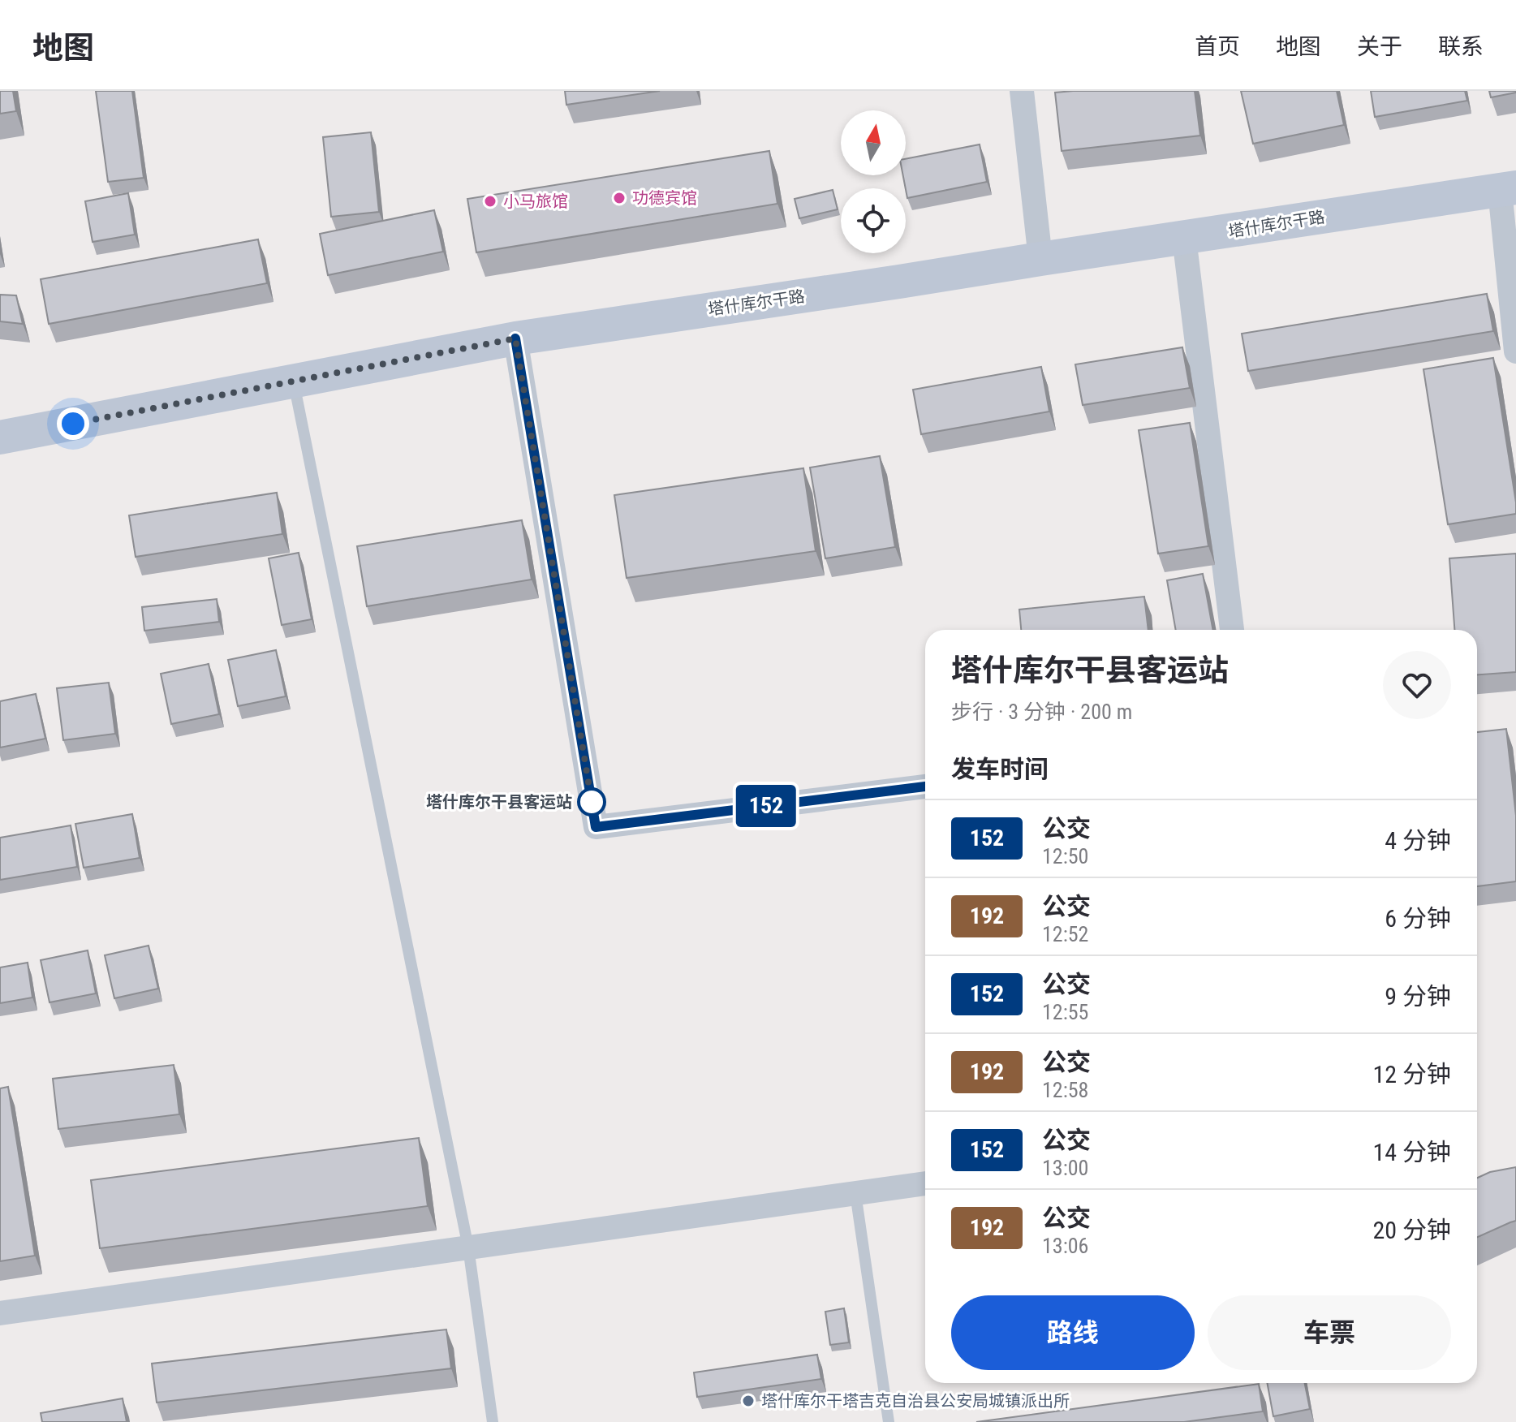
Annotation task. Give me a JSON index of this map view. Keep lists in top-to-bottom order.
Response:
{
  "streets": {
    "main road": ["塔什库尔干路"]
  },
  "places": [
    "功德宾馆",
    "小马旅馆",
    "塔什库尔干县客运站",
    "塔什库尔干塔吉克自治县公安局城镇派出所"
  ],
  "lines": ["bus line 152"],
  "north": "top",
  "page": {
    "header": "地图",
    "nav": [
      "首页",
      "地图",
      "关于",
      "联系"
    ],
    "on_map": "152",
    "heading": [
      ["塔什库尔干县客运站", "步行 · 3 分钟 · 200 m"],
      "发车时间"
    ],
    "list": [
      {
        "mark": "152",
        "name": "公交",
        "note": "12:50",
        "value": "4 分钟"
      },
      {
        "mark": "192",
        "name": "公交",
        "note": "12:52",
        "value": "6 分钟"
      },
      {
        "mark": "152",
        "name": "公交",
        "note": "12:55",
        "value": "9 分钟"
      },
      {
        "mark": "192",
        "name": "公交",
        "note": "12:58",
        "value": "12 分钟"
      },
      {
        "mark": "152",
        "name": "公交",
        "note": "13:00",
        "value": "14 分钟"
      },
      {
        "mark": "192",
        "name": "公交",
        "note": "13:06",
        "value": "20 分钟"
      }
    ],
    "buttons": ["路线", "车票"]
  }
}
